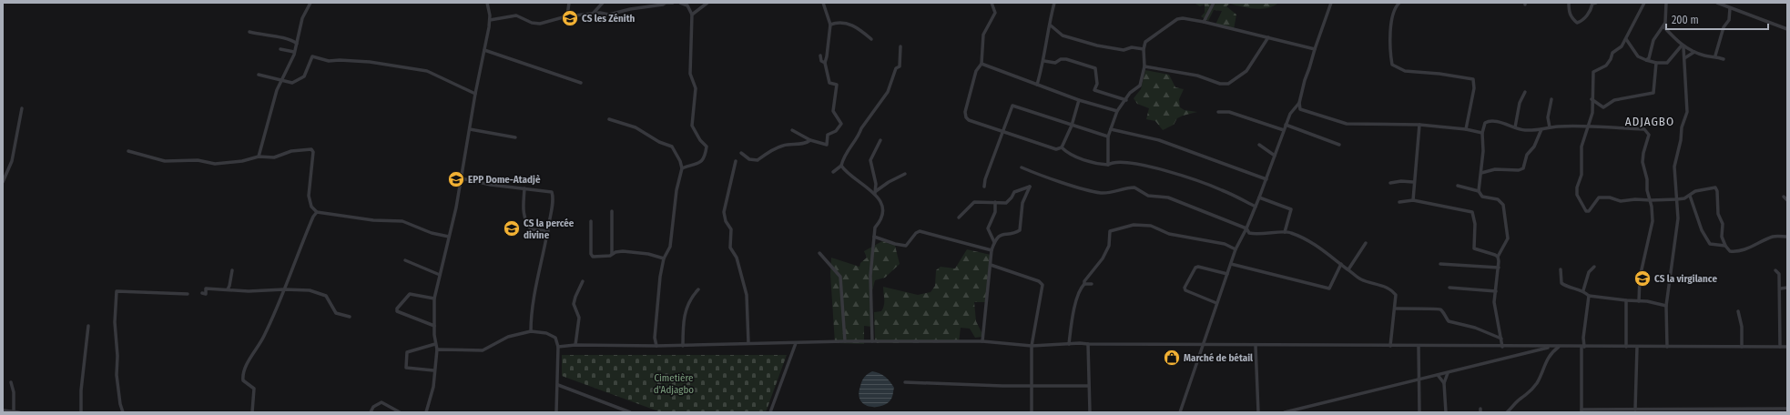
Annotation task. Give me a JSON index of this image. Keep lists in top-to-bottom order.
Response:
{
  "districts": ["ADJAGBO"],
  "parks": ["Cimetière d'Adjagbo"],
  "places": {
    "school or university": [
      "CS les Zénith",
      "EPP Dome-Atadjè",
      "CS la percée divine",
      "CS la virgilance"
    ],
    "shop": ["Marché de bétail"]
  },
  "scale_bar": "200 m"
}
